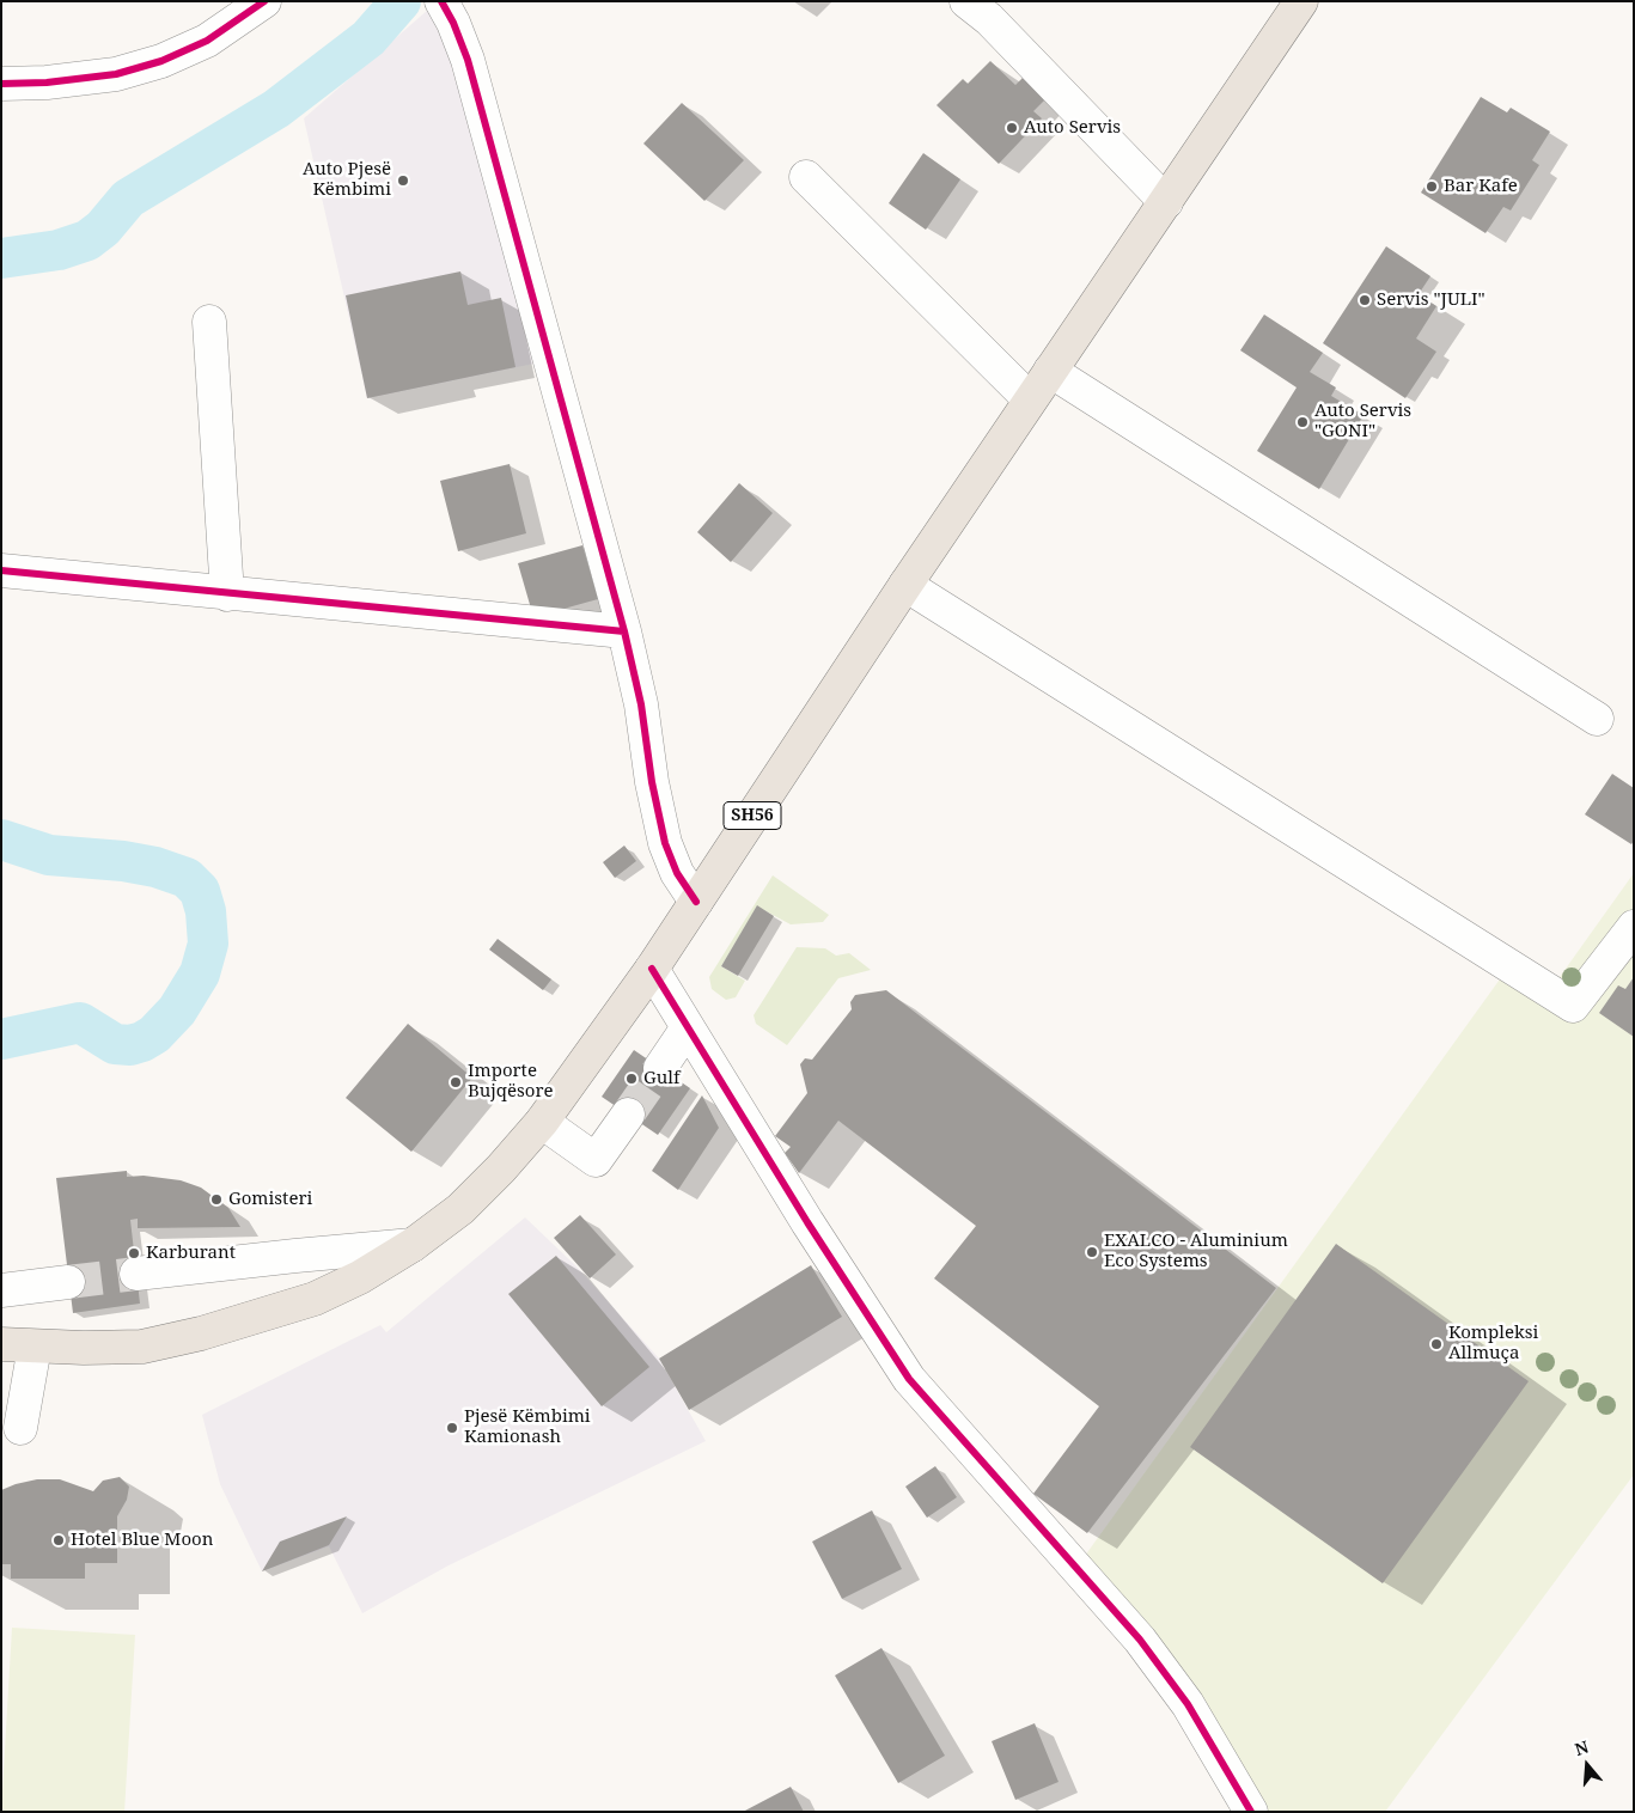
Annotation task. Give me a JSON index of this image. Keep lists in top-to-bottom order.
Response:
{
  "streets": {
    "main road": ["SH56"]
  },
  "places": [
    "Auto Servis",
    "Auto Pjesë Këmbimi",
    "Bar Kafe",
    "Servis \"JULI\"",
    "Auto Servis \"GONI\"",
    "Gulf",
    "Importe Bujqësore",
    "Gomisteri",
    "EXALCO - Aluminium Eco Systems",
    "Karburant",
    "Kompleksi Allmuça",
    "Pjesë Këmbimi Kamionash",
    "Hotel Blue Moon"
  ],
  "north": "top"
}
